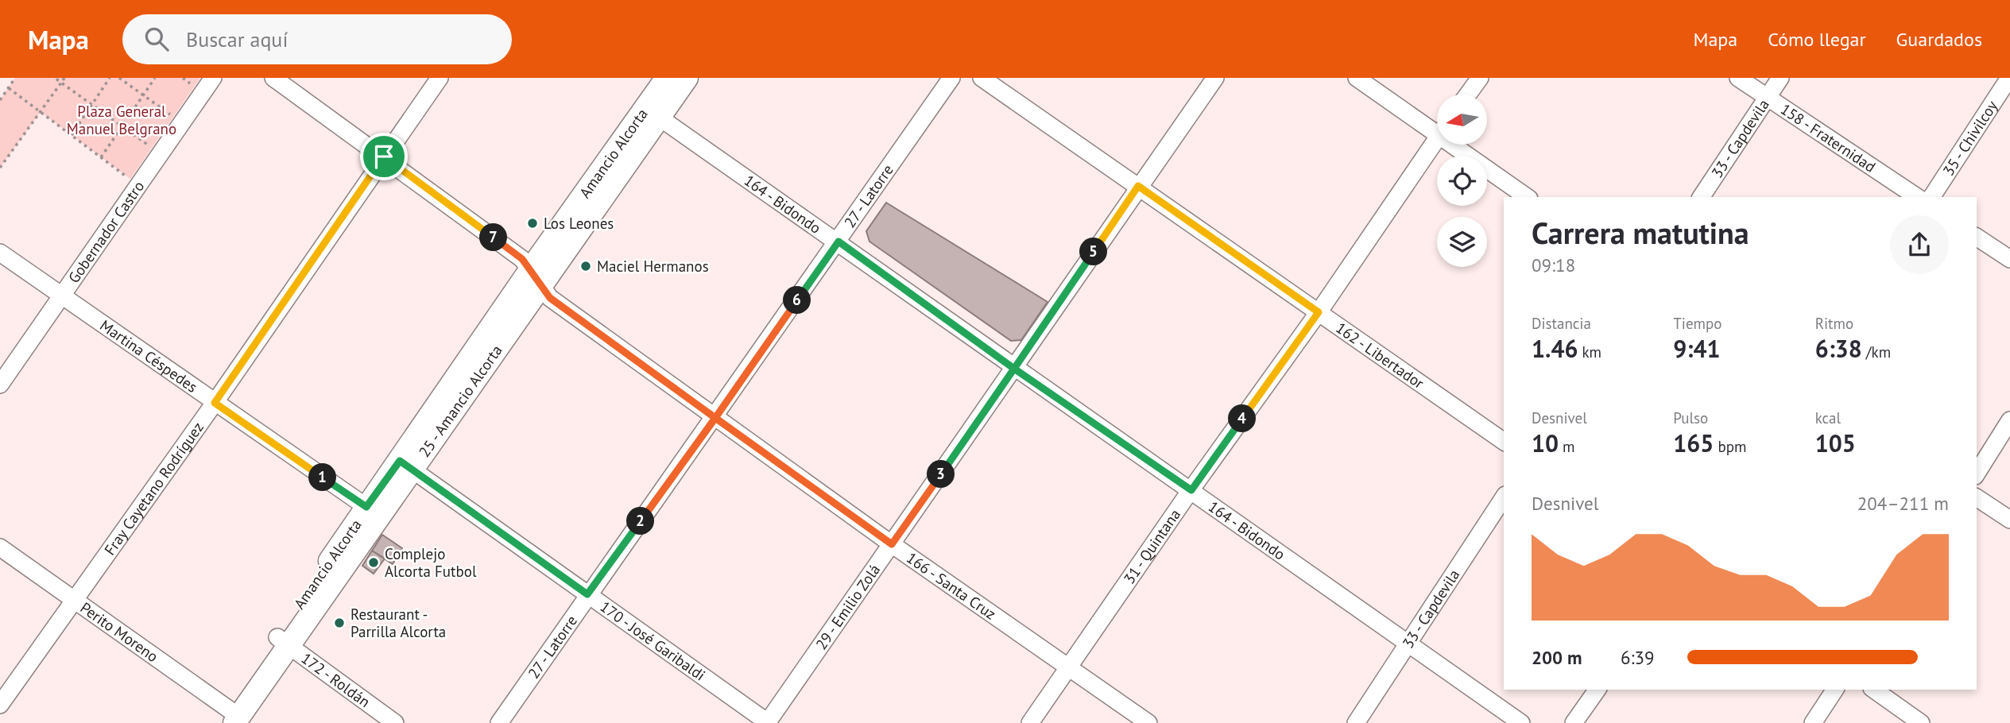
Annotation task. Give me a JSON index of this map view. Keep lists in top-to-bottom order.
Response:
{
  "streets": {
    "main road": ["Amancio Alcorta", "25 - Amancio Alcorta"],
    "street": [
      "33 - Capdevila",
      "158 - Fraternidad",
      "35 - Chivilcoy",
      "27 - Latorre",
      "164 - Bidondo",
      "Gobernador Castro",
      "162 - Libertador",
      "Martina Céspedes",
      "Fray Cayetano Rodríguez",
      "31 - Quintana",
      "166 - Santa Cruz",
      "29 - Emilio Zolá",
      "Perito Moreno",
      "170 - José Garibaldi",
      "172 - Roldán"
    ]
  },
  "crossings": [
    ["33 - Capdevila", "158 - Fraternidad"],
    ["33 - Capdevila", "164 - Bidondo"],
    ["Amancio Alcorta", "164 - Bidondo"],
    ["27 - Latorre", "164 - Bidondo"],
    ["27 - Latorre", "166 - Santa Cruz"],
    ["27 - Latorre", "170 - José Garibaldi"],
    ["164 - Bidondo", "31 - Quintana"],
    ["164 - Bidondo", "29 - Emilio Zolá"],
    ["Gobernador Castro", "Martina Céspedes"],
    ["162 - Libertador", "31 - Quintana"],
    ["162 - Libertador", "29 - Emilio Zolá"],
    ["Martina Céspedes", "25 - Amancio Alcorta"],
    ["Martina Céspedes", "Fray Cayetano Rodríguez"],
    ["25 - Amancio Alcorta", "170 - José Garibaldi"],
    ["25 - Amancio Alcorta", "172 - Roldán"],
    ["Fray Cayetano Rodríguez", "166 - Santa Cruz"],
    ["Fray Cayetano Rodríguez", "Perito Moreno"],
    ["31 - Quintana", "166 - Santa Cruz"],
    ["166 - Santa Cruz", "29 - Emilio Zolá"],
    ["29 - Emilio Zolá", "170 - José Garibaldi"]
  ],
  "parks": ["Plaza General Manuel Belgrano"],
  "places": [
    "Los Leones",
    "Maciel Hermanos",
    "Complejo Alcorta Futbol",
    "Restaurant - Parrilla Alcorta"
  ],
  "north": "left",
  "page": {
    "header": "Mapa",
    "search": "Buscar aquí",
    "nav": ["Mapa", "Cómo llegar", "Guardados"],
    "heading": ["Carrera matutina", "09:18"],
    "pins": [
      "7",
      "5",
      "6",
      "4",
      "3",
      "1",
      "2"
    ],
    "stats": [
      ["Distancia", "1.46 km"],
      ["Tiempo", "9:41"],
      ["Ritmo", "6:38 /km"],
      ["Desnivel", "10 m"],
      ["Pulso", "165 bpm"],
      ["kcal", "105"]
    ],
    "chart": ["Desnivel", "204–211 m"],
    "list": [
      {
        "name": "200 m",
        "note": "6:39"
      }
    ]
  }
}
